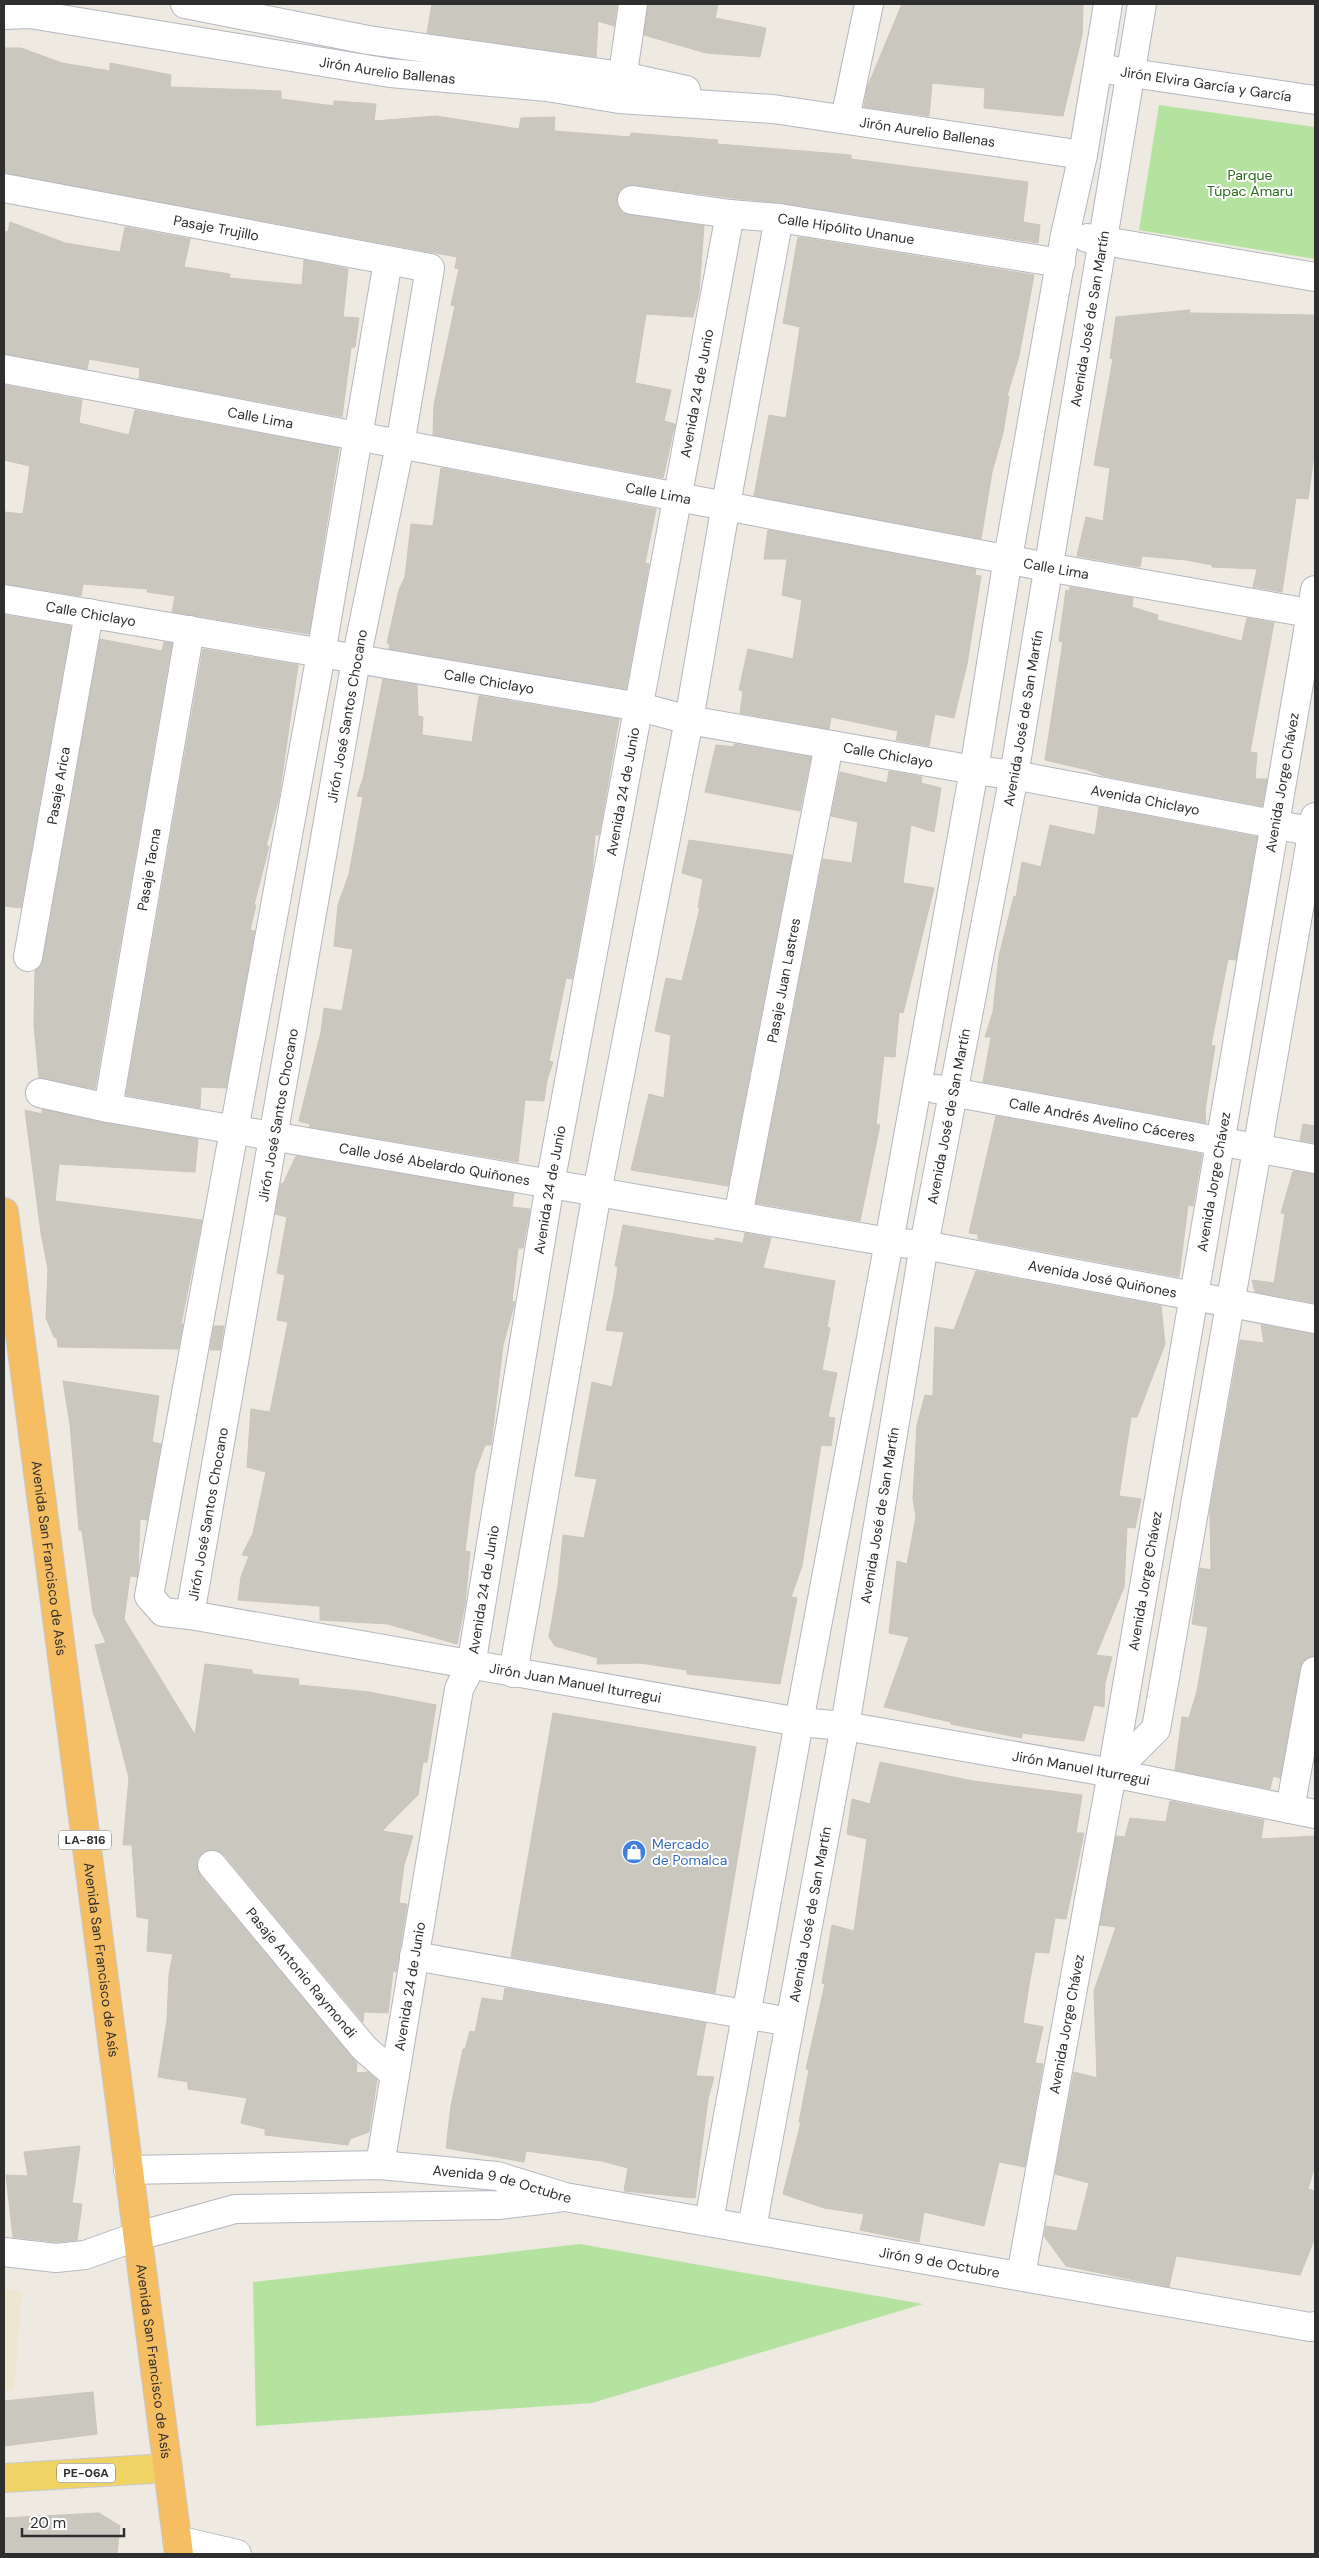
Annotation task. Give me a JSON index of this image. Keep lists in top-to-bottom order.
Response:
{
  "streets": {
    "highway": ["Avenida San Francisco de Asís", "LA-816"],
    "main road": ["PE-06A"],
    "street": [
      "Jirón Aurelio Ballenas",
      "Jirón Elvira García y García",
      "Pasaje Trujillo",
      "Calle Hipólito Unanue",
      "Avenida José de San Martín",
      "Avenida 24 de Junio",
      "Calle Lima",
      "Calle Chiclayo",
      "Jirón José Santos Chocano",
      "Avenida Jorge Chávez",
      "Pasaje Arica",
      "Avenida Chiclayo",
      "Pasaje Tacna",
      "Pasaje Juan Lastres",
      "Calle Andrés Avelino Cáceres",
      "Calle José Abelardo Quiñones",
      "Avenida José Quiñones",
      "Jirón Juan Manuel Iturregui",
      "Jirón Manuel Iturregui",
      "Pasaje Antonio Raymondi",
      "Avenida 9 de Octubre",
      "Jirón 9 de Octubre"
    ]
  },
  "crossings": [
    ["Jirón Elvira García y García", "Avenida José de San Martín"],
    ["Pasaje Trujillo", "Jirón José Santos Chocano"],
    ["Calle Hipólito Unanue", "Avenida 24 de Junio"],
    ["Avenida José de San Martín", "Calle Lima"],
    ["Avenida José de San Martín", "Avenida Chiclayo"],
    ["Avenida José de San Martín", "Calle Andrés Avelino Cáceres"],
    ["Avenida José de San Martín", "Avenida José Quiñones"],
    ["Avenida José de San Martín", "Jirón Juan Manuel Iturregui"],
    ["Avenida José de San Martín", "Jirón Manuel Iturregui"],
    ["Avenida José de San Martín", "Jirón 9 de Octubre"],
    ["Avenida 24 de Junio", "Calle Lima"],
    ["Avenida 24 de Junio", "Calle Chiclayo"],
    ["Avenida 24 de Junio", "Calle José Abelardo Quiñones"],
    ["Avenida 24 de Junio", "Jirón Juan Manuel Iturregui"],
    ["Avenida 24 de Junio", "Pasaje Antonio Raymondi"],
    ["Avenida 24 de Junio", "Avenida 9 de Octubre"],
    ["Calle Lima", "Jirón José Santos Chocano"],
    ["Calle Lima", "Avenida Jorge Chávez"],
    ["Calle Chiclayo", "Jirón José Santos Chocano"],
    ["Calle Chiclayo", "Pasaje Arica"],
    ["Calle Chiclayo", "Avenida Chiclayo"],
    ["Calle Chiclayo", "Pasaje Tacna"],
    ["Calle Chiclayo", "Pasaje Juan Lastres"],
    ["Jirón José Santos Chocano", "Calle José Abelardo Quiñones"],
    ["Jirón José Santos Chocano", "Jirón Juan Manuel Iturregui"],
    ["Avenida Jorge Chávez", "Avenida Chiclayo"],
    ["Avenida Jorge Chávez", "Calle Andrés Avelino Cáceres"],
    ["Avenida Jorge Chávez", "Avenida José Quiñones"],
    ["Avenida Jorge Chávez", "Jirón Manuel Iturregui"],
    ["Avenida Jorge Chávez", "Jirón 9 de Octubre"],
    ["Pasaje Tacna", "Calle José Abelardo Quiñones"],
    ["Pasaje Juan Lastres", "Calle José Abelardo Quiñones"],
    ["Calle José Abelardo Quiñones", "Avenida José Quiñones"],
    ["Avenida San Francisco de Asís", "Avenida 9 de Octubre"],
    ["Avenida San Francisco de Asís", "PE-06A"],
    ["Jirón Juan Manuel Iturregui", "Jirón Manuel Iturregui"],
    ["Avenida 9 de Octubre", "Jirón 9 de Octubre"]
  ],
  "parks": ["Parque Túpac Amaru"],
  "places": {
    "shop": ["Mercado de Pomalca"]
  },
  "scale_bar": "20 m"
}
